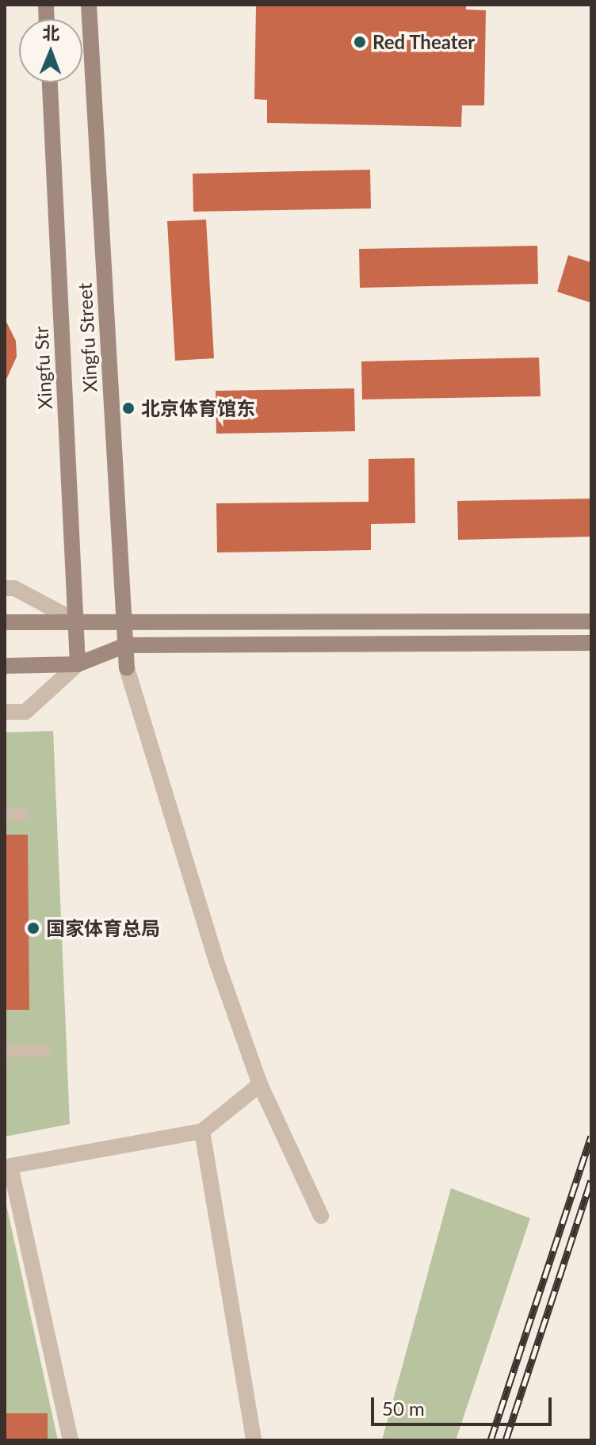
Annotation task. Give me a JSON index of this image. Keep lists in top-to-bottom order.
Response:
{
  "streets": {
    "main road": ["Xingfu Street", "Xingfu Str"]
  },
  "places": ["Red Theater", "北京体育馆东", "国家体育总局"],
  "scale_bar": "50 m",
  "north": "top"
}
